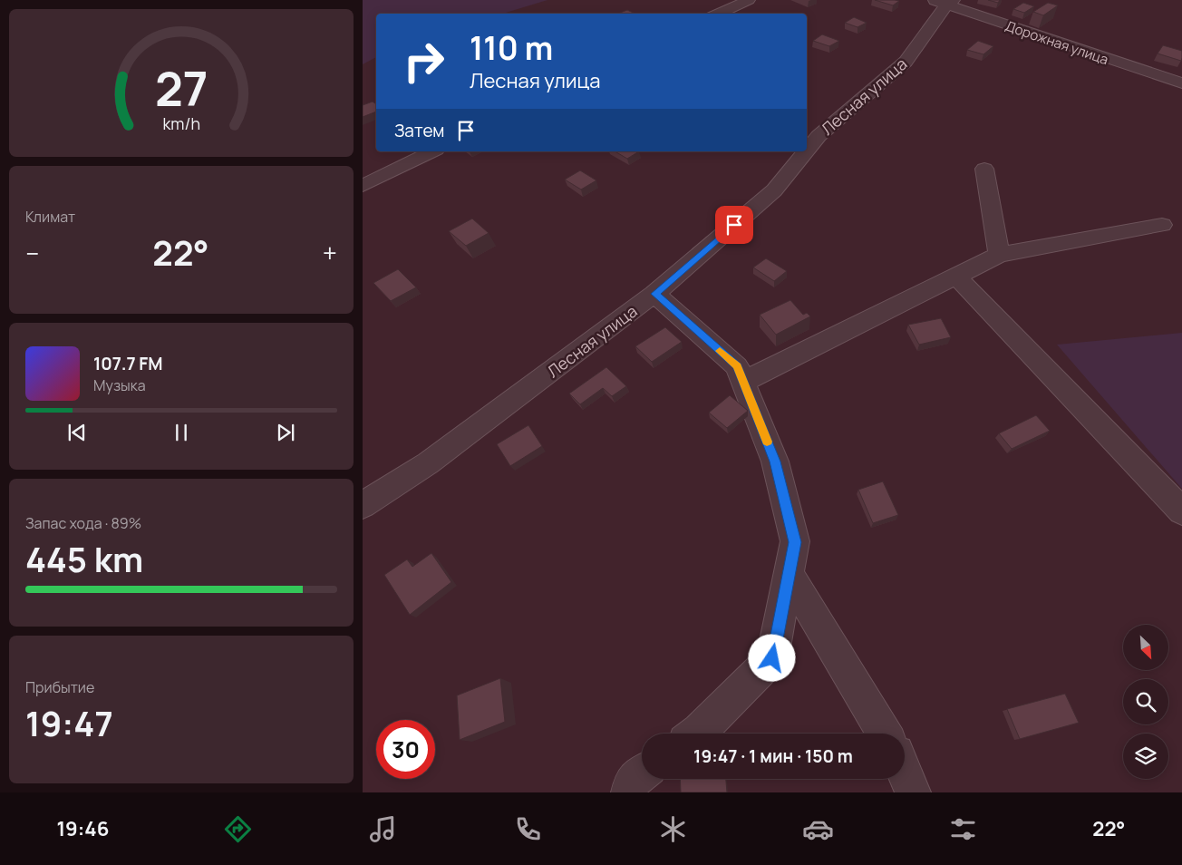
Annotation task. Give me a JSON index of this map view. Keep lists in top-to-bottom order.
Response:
{
  "streets": {
    "street": ["Дорожная улица", "Лесная улица"]
  },
  "crossings": [
    ["Дорожная улица", "Лесная улица"]
  ],
  "north": "bottom right",
  "page": {
    "turn": ["110 m", "Лесная улица"],
    "then": "Затем",
    "tile": [
      "Климат",
      ["Запас хода · 89%", "445 km"],
      ["Прибытие", "19:47"]
    ],
    "heat": ["−", "22°", "+"],
    "song": ["107.7 FM", "Музыка"],
    "limit": "30",
    "trip": "19:47 · 1 мин · 150 m",
    "tabs": ["19:46", "22°"],
    "gauge": ["27", "km/h"]
  }
}
